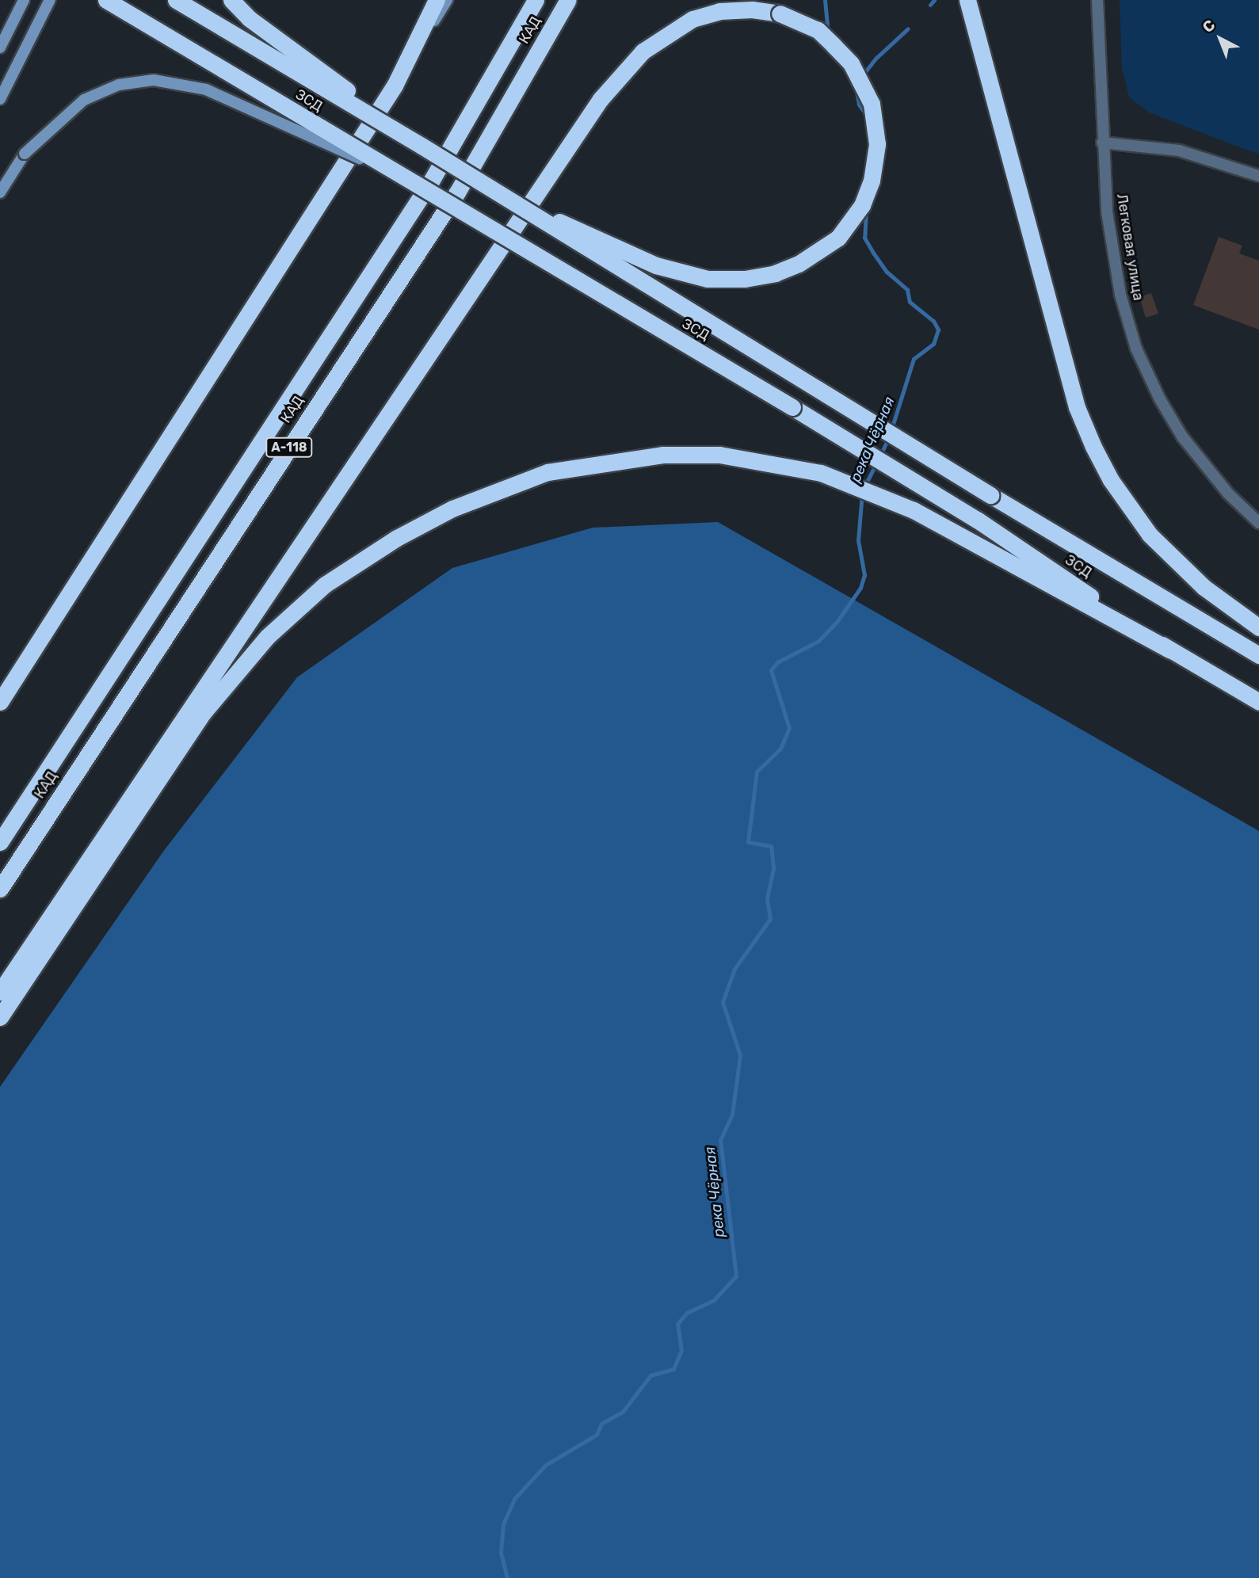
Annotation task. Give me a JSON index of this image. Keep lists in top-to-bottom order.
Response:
{
  "streets": {
    "highway": ["КАД", "ЗСД", "А-118"],
    "street": ["Легковая улица"]
  },
  "water": ["река Чёрная"],
  "north": "top left"
}
